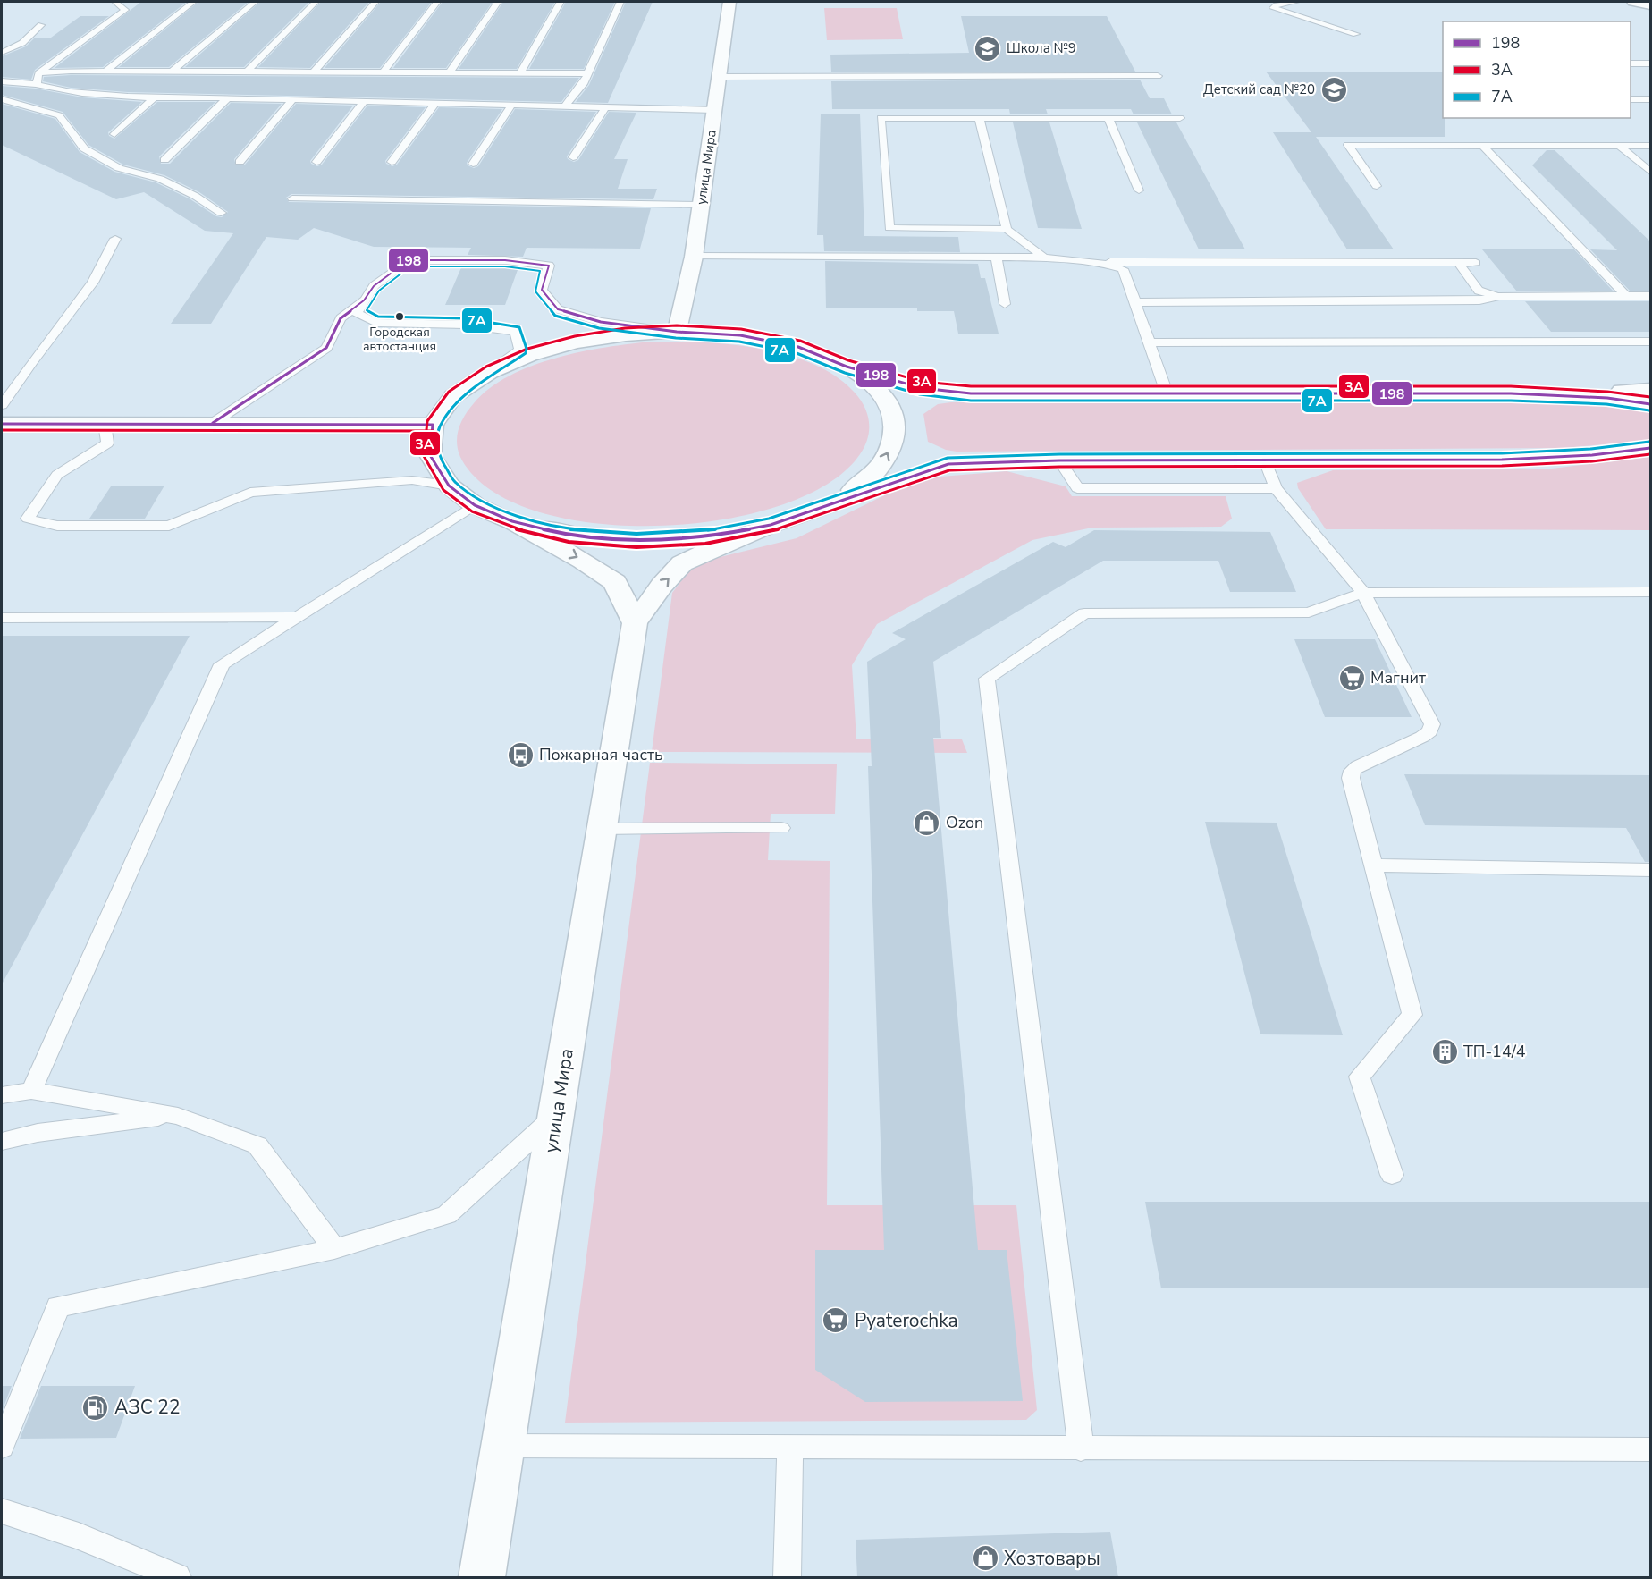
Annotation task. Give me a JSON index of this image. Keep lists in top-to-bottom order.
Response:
{
  "streets": {
    "main road": ["улица Мира"]
  },
  "places": {
    "school or university": ["Школа №9", "Детский сад №20"],
    "other": ["Городская автостанция"],
    "supermarket": ["Магнит", "Pyaterochka"],
    "bus stop": ["Пожарная часть"],
    "shop": ["Ozon", "Хозтовары"],
    "building": ["ТП-14/4"],
    "fuel station": ["АЗС 22"]
  },
  "lines": ["transit line 198", "transit line 7А", "transit line 3А"],
  "legend": ["198", "3А", "7А"]
}
